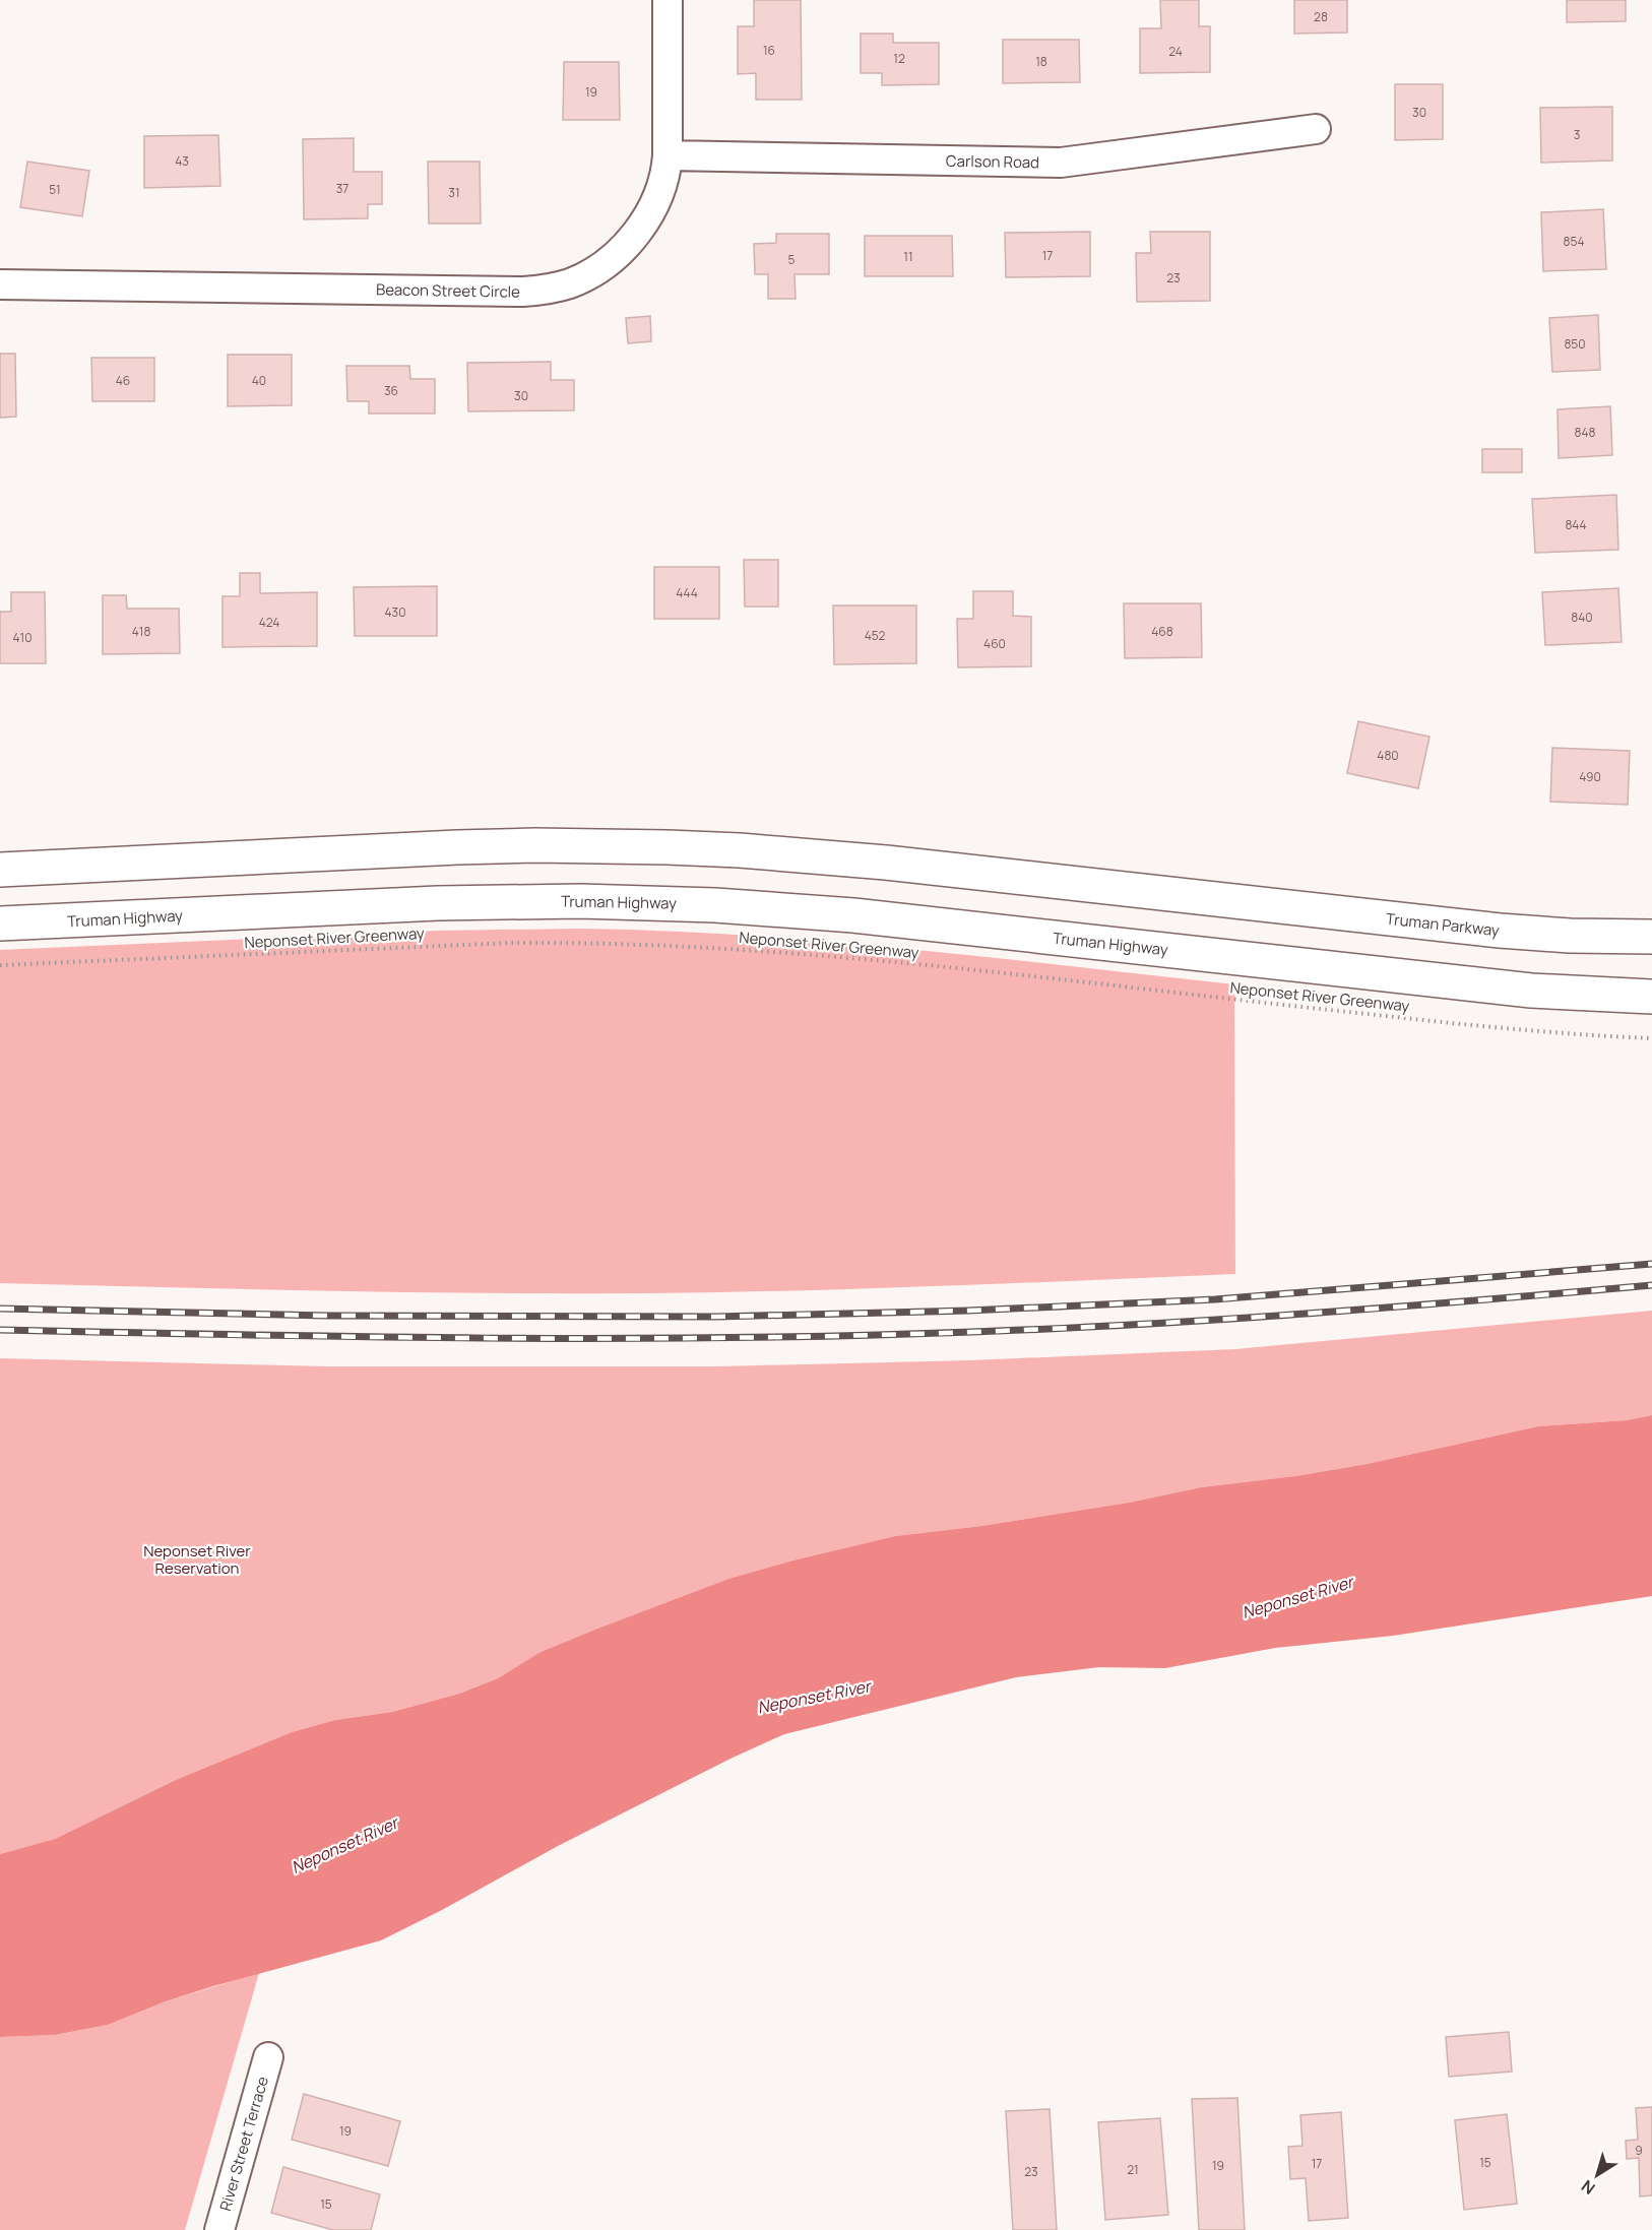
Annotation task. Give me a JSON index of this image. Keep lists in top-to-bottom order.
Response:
{
  "streets": {
    "main road": ["Truman Highway", "Truman Parkway"],
    "street": ["Carlson Road", "Beacon Street Circle", "River Street Terrace"],
    "path": ["Neponset River Greenway"]
  },
  "crossings": [
    ["Carlson Road", "Beacon Street Circle"]
  ],
  "water": ["Neponset River"],
  "parks": ["Neponset River Reservation"],
  "house_numbers": [
    "28",
    "16",
    "24",
    "12",
    "18",
    "19",
    "30",
    "3",
    "43",
    "37",
    "51",
    "31",
    "854",
    "17",
    "11",
    "5",
    "23",
    "850",
    "46",
    "40",
    "36",
    "30",
    "848",
    "844",
    "444",
    "430",
    "840",
    "424",
    "418",
    "468",
    "452",
    "410",
    "460",
    "480",
    "490",
    "19",
    "9",
    "15",
    "17",
    "19",
    "21",
    "23",
    "15"
  ],
  "north": "bottom left"
}
